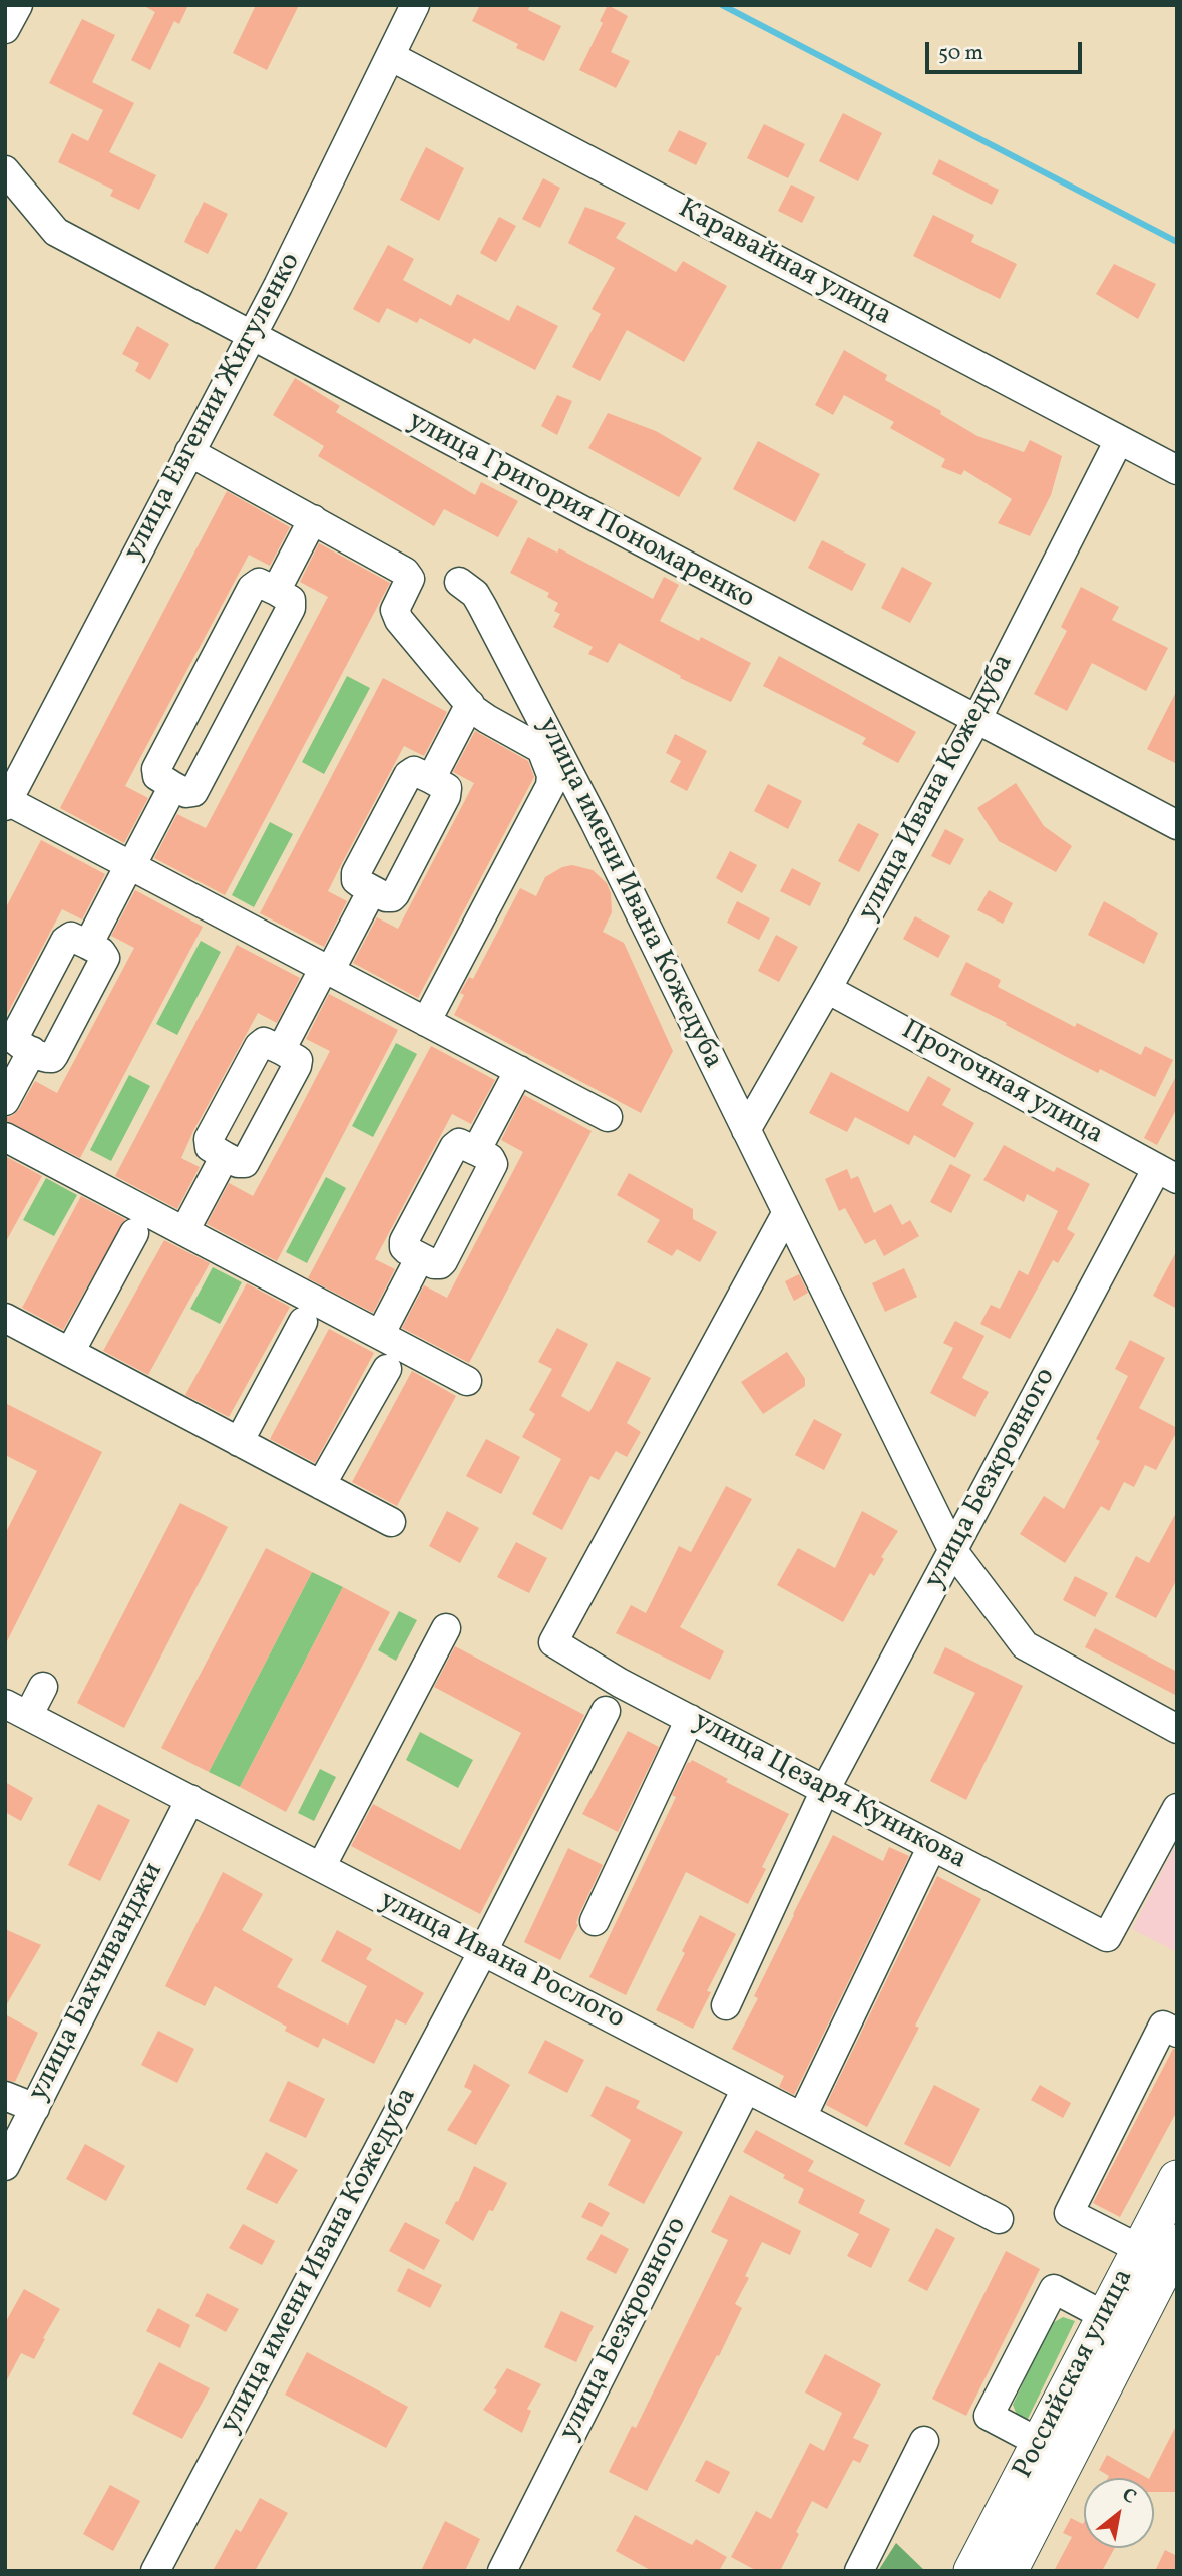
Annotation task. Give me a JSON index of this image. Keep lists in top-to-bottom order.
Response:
{
  "streets": {
    "main road": ["Российская улица"],
    "street": [
      "Каравайная улица",
      "улица Евгении Жигуленко",
      "улица Григория Пономаренко",
      "улица Ивана Кожедуба",
      "улица имени Ивана Кожедуба",
      "Проточная улица",
      "улица Безкровного",
      "улица Цезаря Куникова",
      "улица Ивана Рослого",
      "улица Бахчиванджи"
    ]
  },
  "crossings": [
    ["Каравайная улица", "улица Евгении Жигуленко"],
    ["Каравайная улица", "улица Ивана Кожедуба"],
    ["улица Евгении Жигуленко", "улица Григория Пономаренко"],
    ["улица Григория Пономаренко", "улица Ивана Кожедуба"],
    ["улица Ивана Кожедуба", "улица имени Ивана Кожедуба"],
    ["улица Ивана Кожедуба", "Проточная улица"],
    ["улица имени Ивана Кожедуба", "улица Безкровного"],
    ["улица имени Ивана Кожедуба", "улица Цезаря Куникова"],
    ["улица имени Ивана Кожедуба", "улица Ивана Рослого"],
    ["Проточная улица", "улица Безкровного"],
    ["улица Безкровного", "улица Цезаря Куникова"],
    ["улица Безкровного", "улица Ивана Рослого"],
    ["улица Ивана Рослого", "улица Бахчиванджи"]
  ],
  "scale_bar": "50 m",
  "north": "top right"
}
